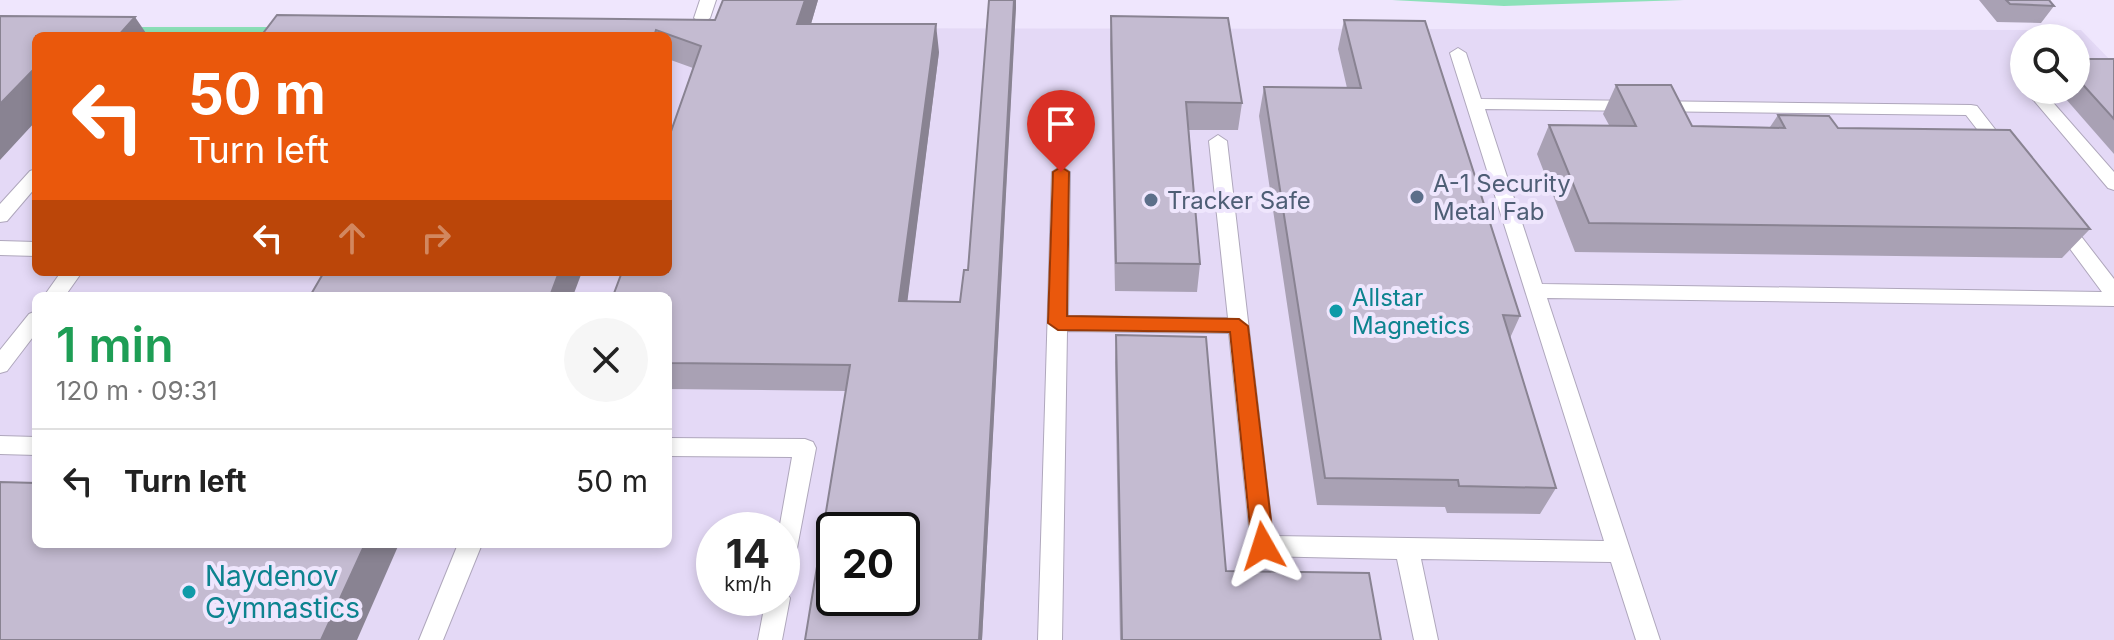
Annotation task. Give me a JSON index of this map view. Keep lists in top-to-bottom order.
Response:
{
  "places": [
    "A-1 Security Metal Fab",
    "Tracker Safe",
    "Allstar Magnetics",
    "Naydenov Gymnastics"
  ],
  "page": {
    "turn": ["50 m", "Turn left"],
    "heading": ["1 min", "120 m · 09:31"],
    "list": [
      {
        "name": "Turn left",
        "value": "50 m"
      }
    ],
    "speed": "14 km/h",
    "limit": "20"
  }
}
